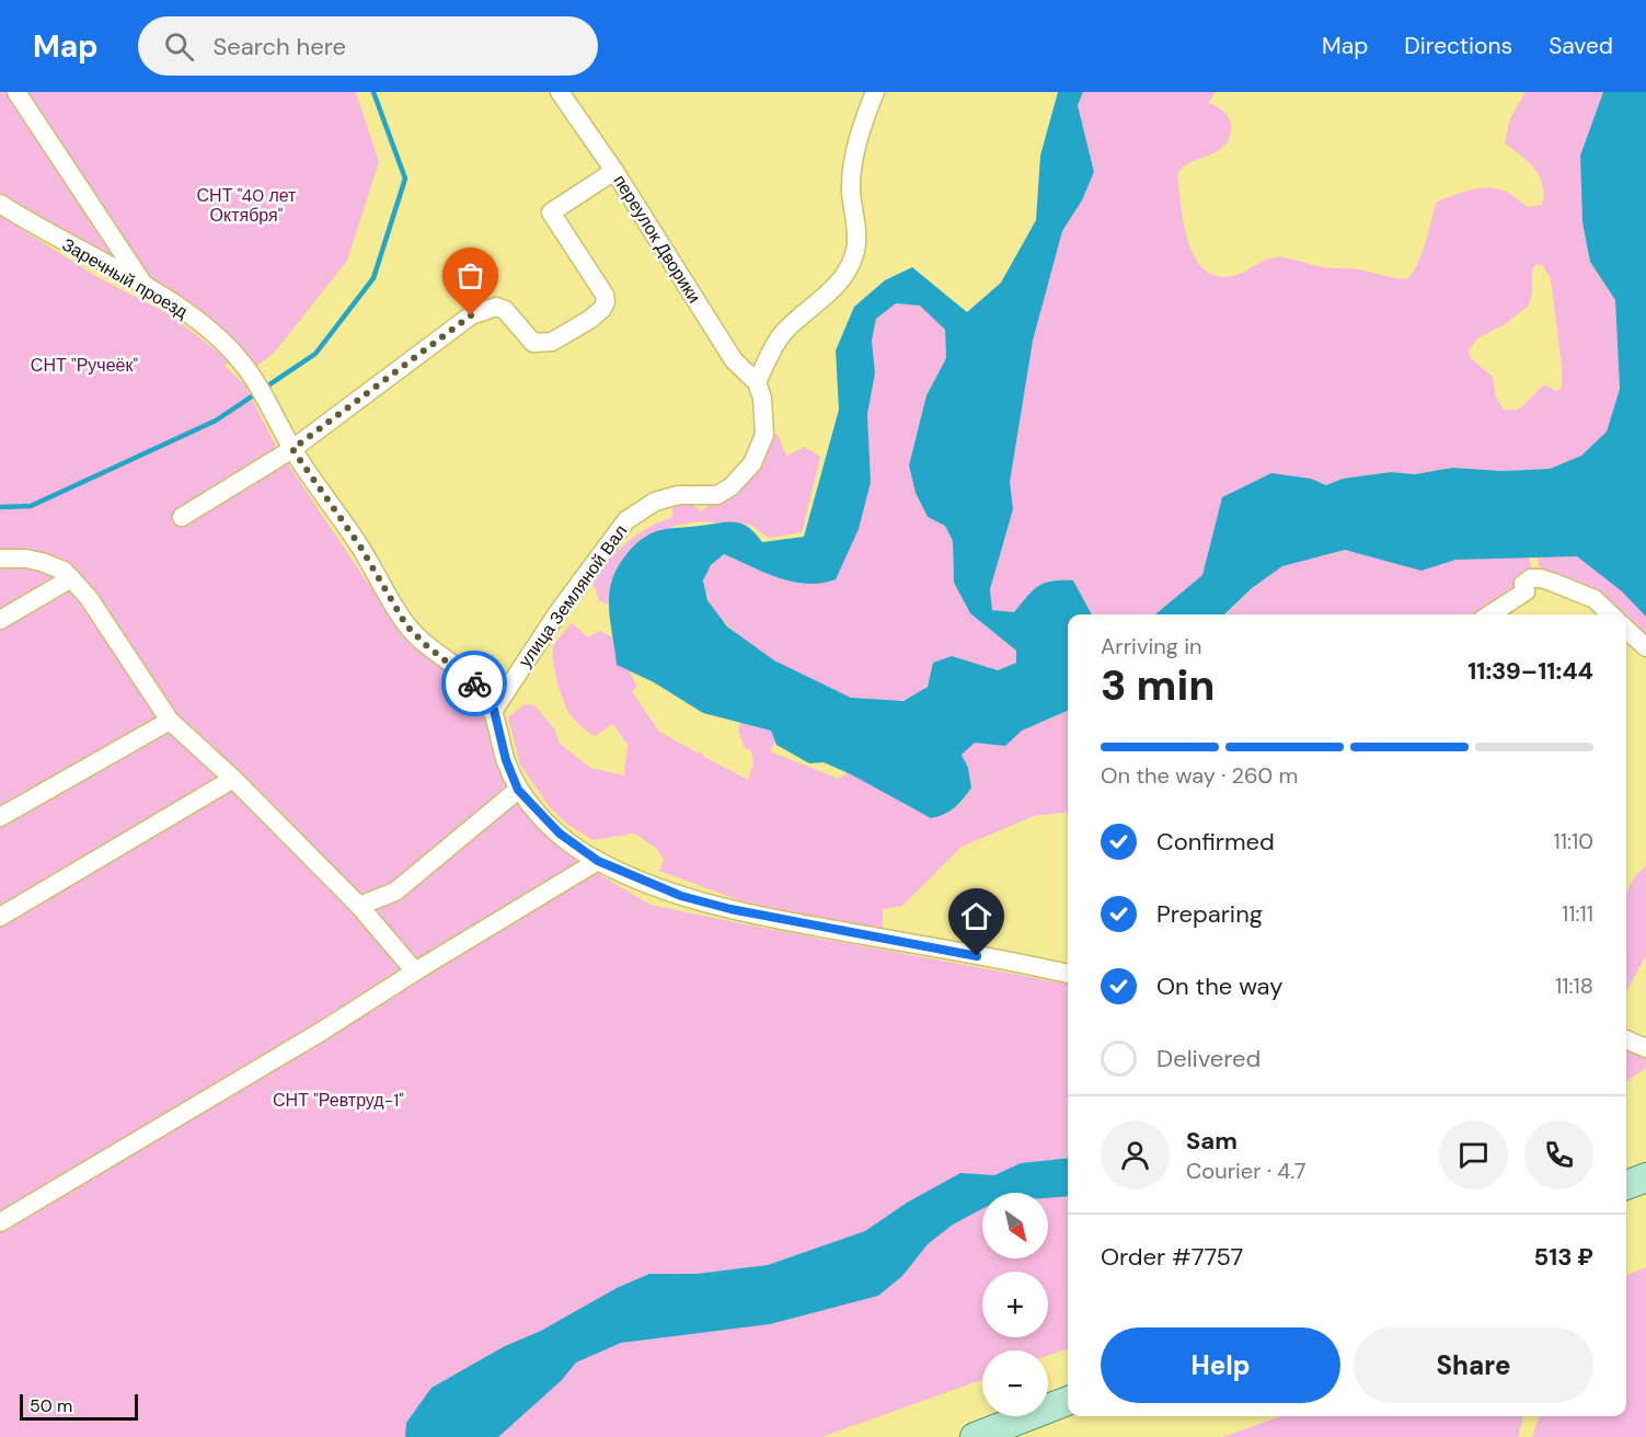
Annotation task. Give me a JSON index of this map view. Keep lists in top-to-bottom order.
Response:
{
  "streets": {
    "street": ["переулок Дворики", "Заречный проезд", "улица Земляной Вал"]
  },
  "crossings": [
    ["переулок Дворики", "улица Земляной Вал"],
    ["Заречный проезд", "улица Земляной Вал"]
  ],
  "parks": ["СНТ \"40 лет Октября\"", "СНТ \"Ручеёк\"", "СНТ \"Ревтруд-1\""],
  "scale_bar": "50 m",
  "north": "bottom right",
  "page": {
    "header": "Map",
    "search": "Search here",
    "nav": ["Map", "Directions", "Saved"],
    "heading": ["3 min", "Arriving in", "11:39–11:44"],
    "panel": [
      "Sam",
      "Courier · 4.7",
      "Order #7757",
      "513 ₽"
    ],
    "bar": "On the way · 260 m",
    "list": [
      ["Confirmed", "11:10"],
      ["Preparing", "11:11"],
      ["On the way", "11:18"],
      "Delivered"
    ],
    "map_buttons": ["+", "−"],
    "buttons": ["Help", "Share"],
    "scale": "50 m"
  }
}
